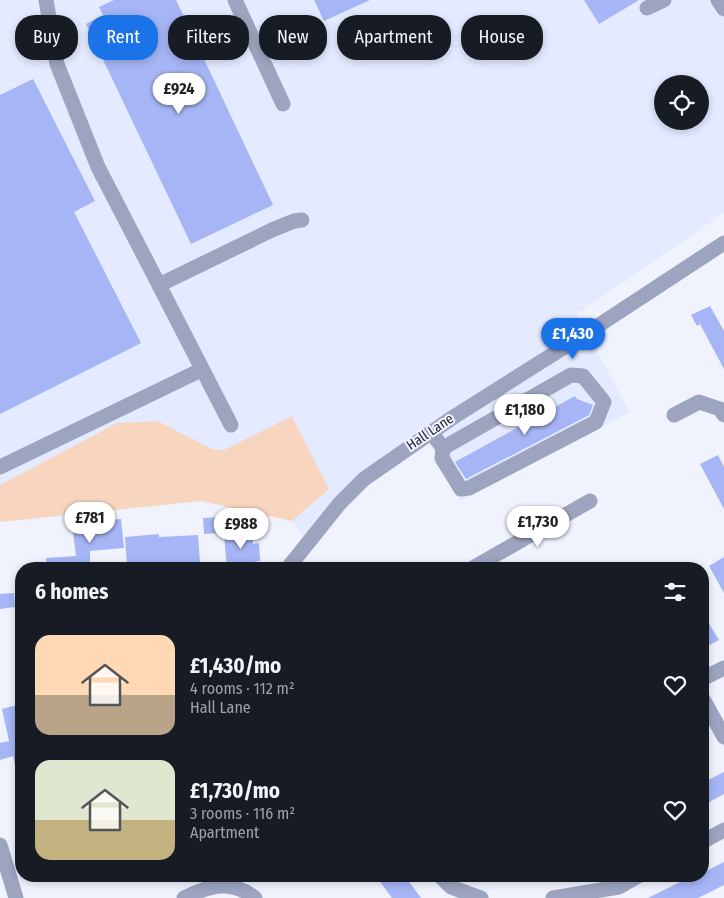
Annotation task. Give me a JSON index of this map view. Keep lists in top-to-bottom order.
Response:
{
  "streets": {
    "street": ["Hall Lane"]
  },
  "page": {
    "chip": [
      "Buy",
      "Rent",
      "Filters",
      "New",
      "Apartment",
      "House"
    ],
    "price": [
      "£924",
      "£1,430",
      "£1,180",
      "£781",
      "£1,730",
      "£988"
    ],
    "heading": "6 homes",
    "list": [
      {
        "name": "£1,430/mo",
        "note": "4 rooms · 112 m² · Hall Lane"
      },
      {
        "name": "£1,730/mo",
        "note": "3 rooms · 116 m² · Apartment"
      }
    ]
  }
}
